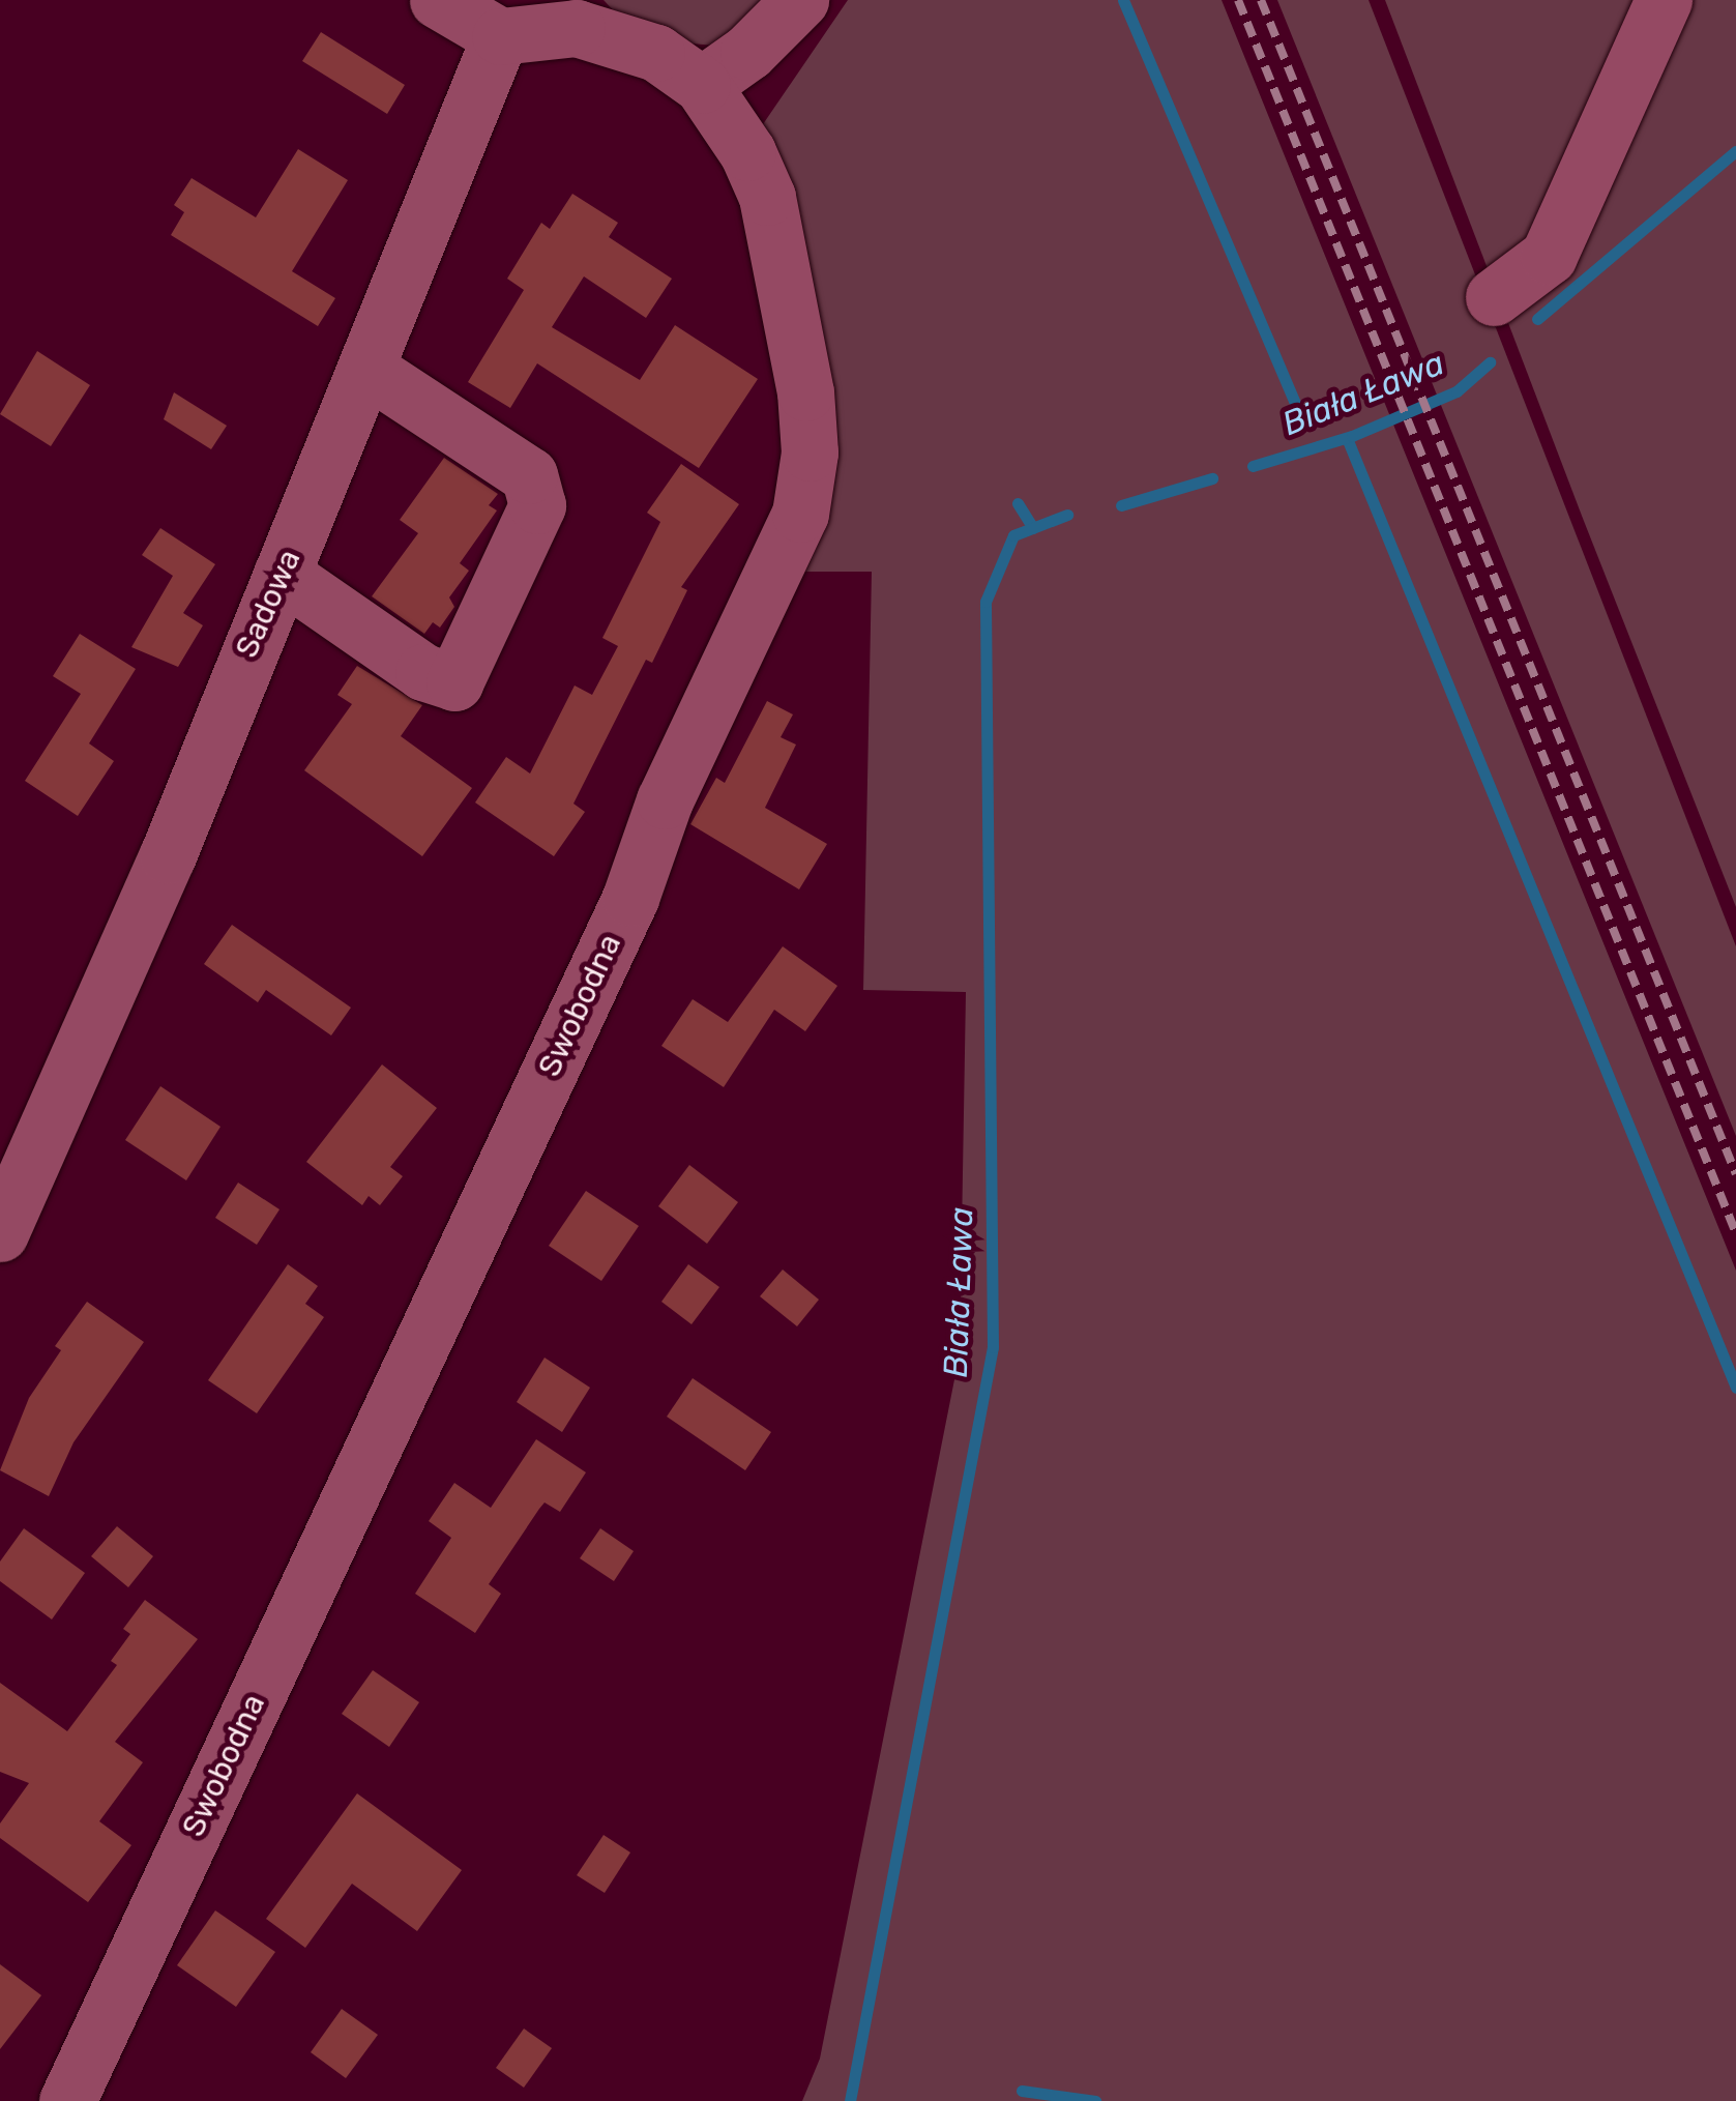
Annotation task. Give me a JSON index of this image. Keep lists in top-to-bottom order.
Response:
{
  "streets": {
    "street": ["Sadowa", "Swobodna"]
  },
  "crossings": [
    ["Sadowa", "Swobodna"]
  ],
  "water": ["Biała Ława"]
}
